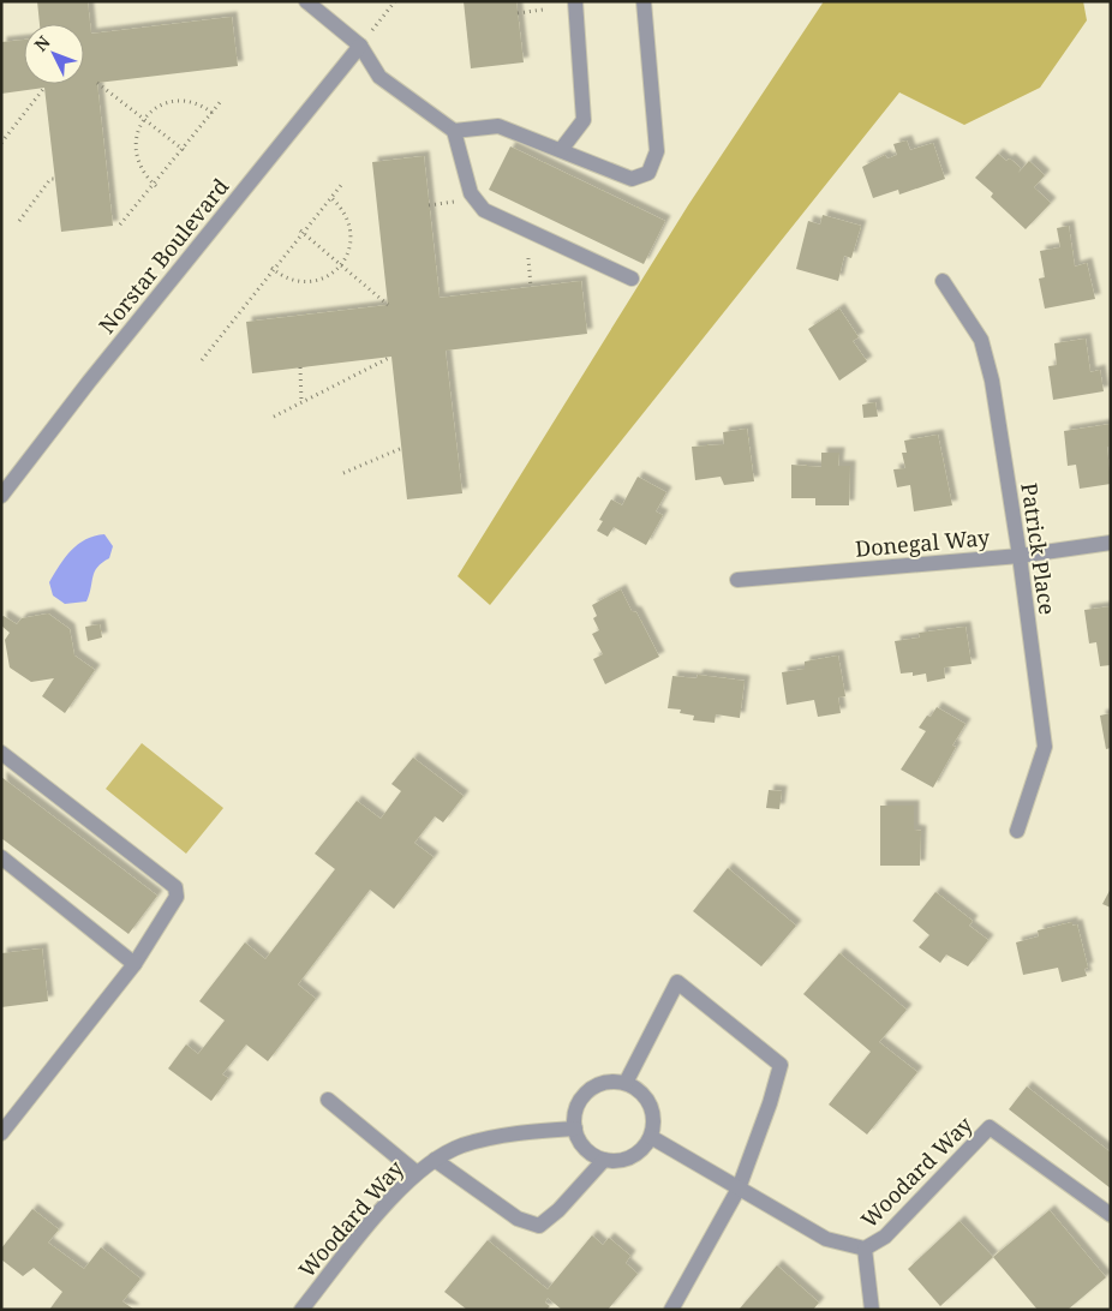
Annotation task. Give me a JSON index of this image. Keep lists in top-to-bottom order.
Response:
{
  "streets": {
    "street": [
      "Norstar Boulevard",
      "Donegal Way",
      "Patrick Place",
      "Woodard Way"
    ]
  },
  "crossings": [
    ["Donegal Way", "Patrick Place"]
  ],
  "north": "top left"
}
